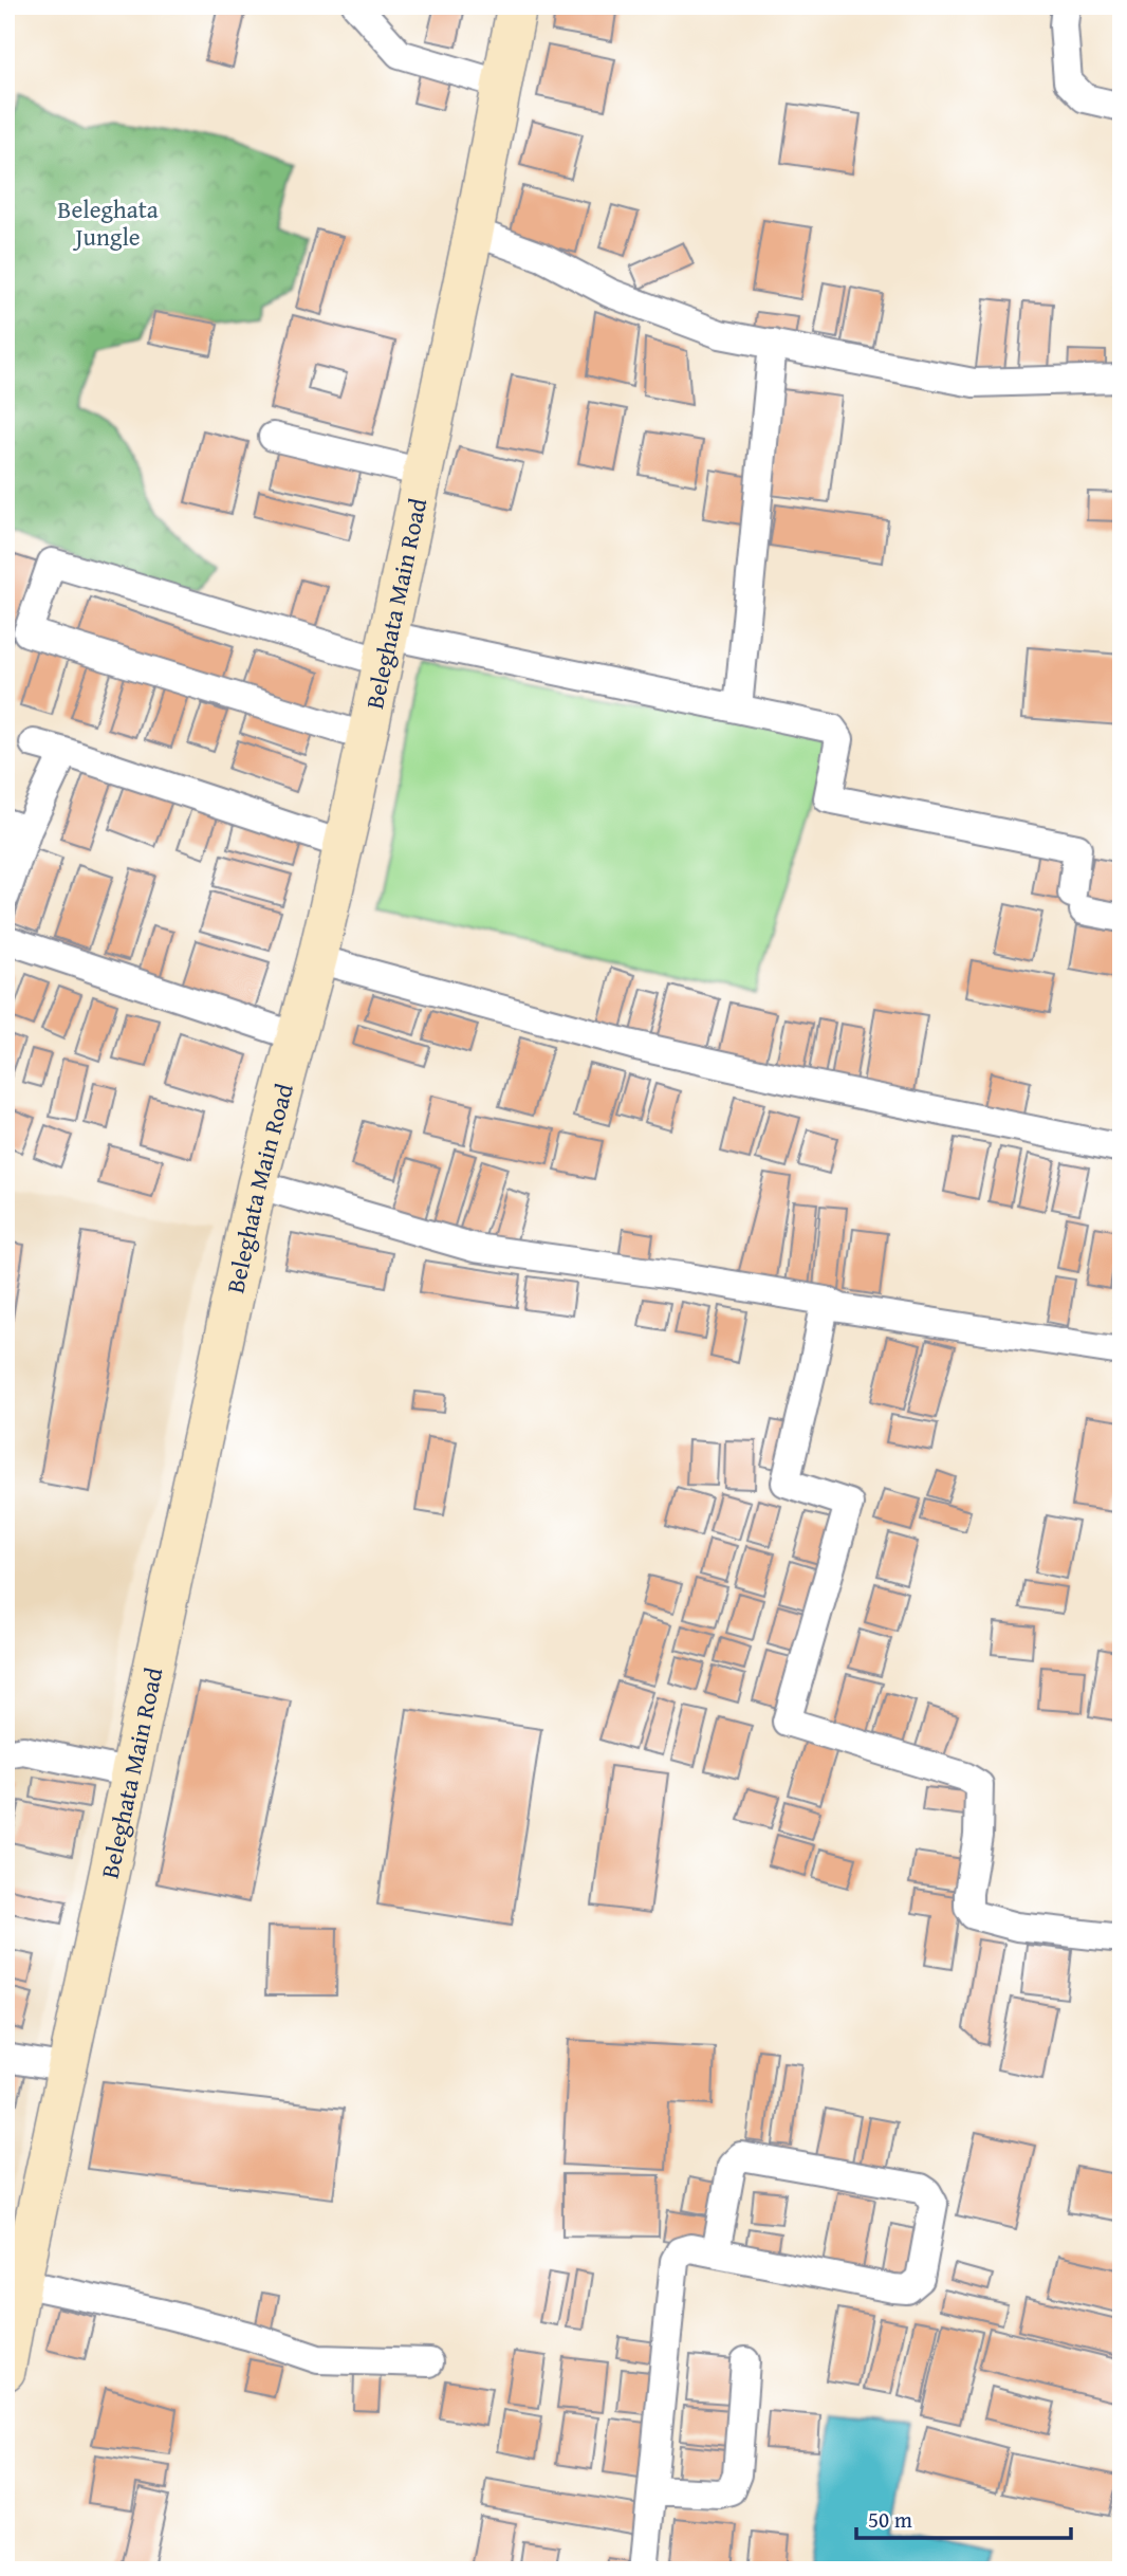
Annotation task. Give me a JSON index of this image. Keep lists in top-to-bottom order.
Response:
{
  "streets": {
    "main road": ["Beleghata Main Road"]
  },
  "parks": ["Beleghata Jungle"],
  "scale_bar": "50 m"
}
